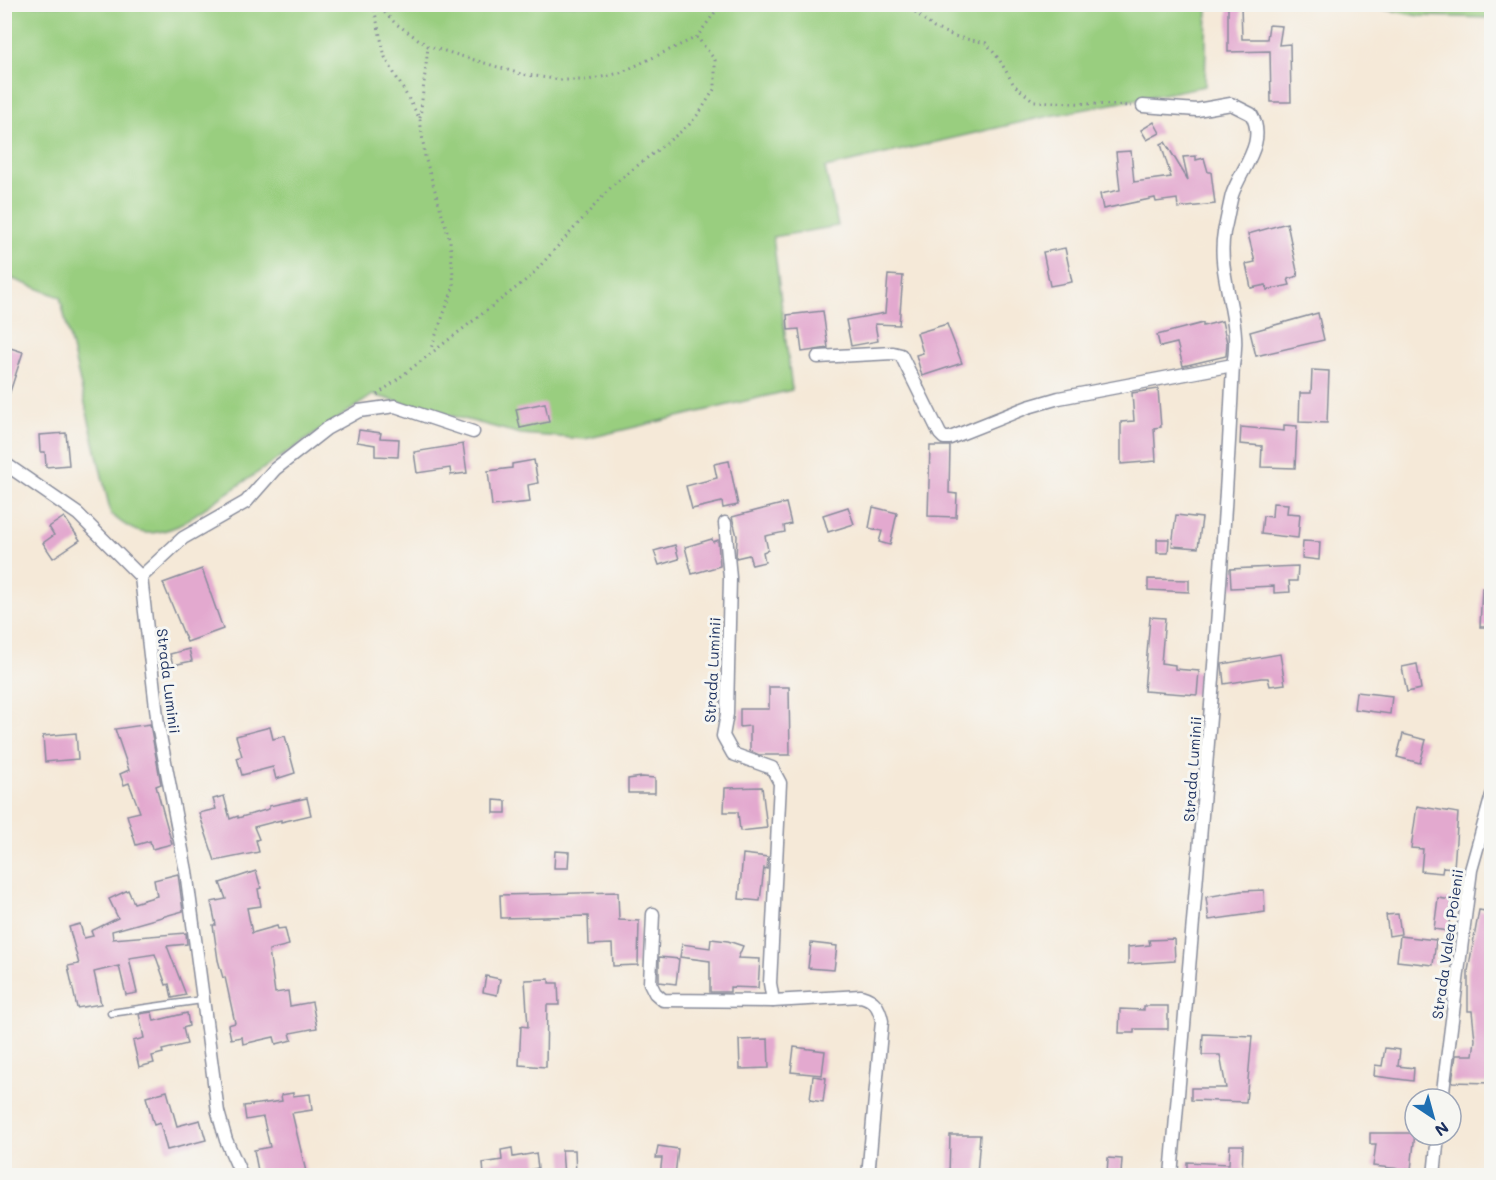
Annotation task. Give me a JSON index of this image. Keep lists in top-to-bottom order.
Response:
{
  "streets": {
    "street": ["Strada Luminii", "Strada Valea Poienii"]
  },
  "north": "bottom right"
}
